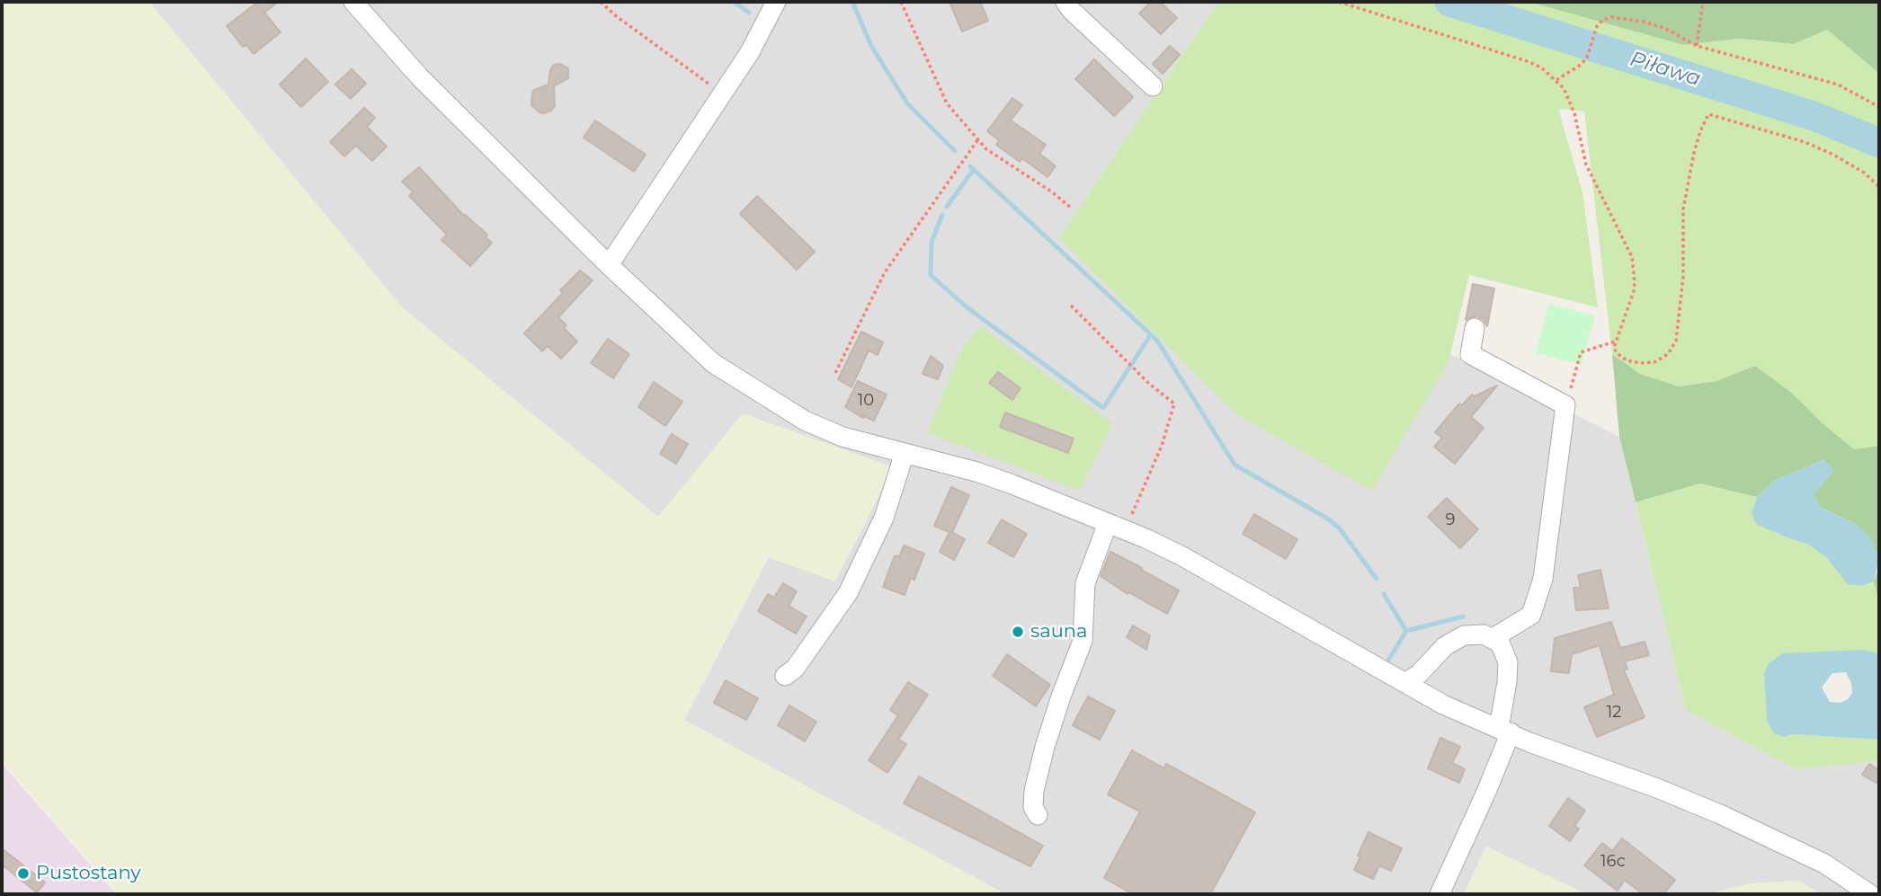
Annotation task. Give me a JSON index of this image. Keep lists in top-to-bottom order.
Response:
{
  "water": ["Piława"],
  "places": ["sauna", "Pustostany"],
  "house_numbers": [
    "10",
    "9",
    "12",
    "16c"
  ]
}
